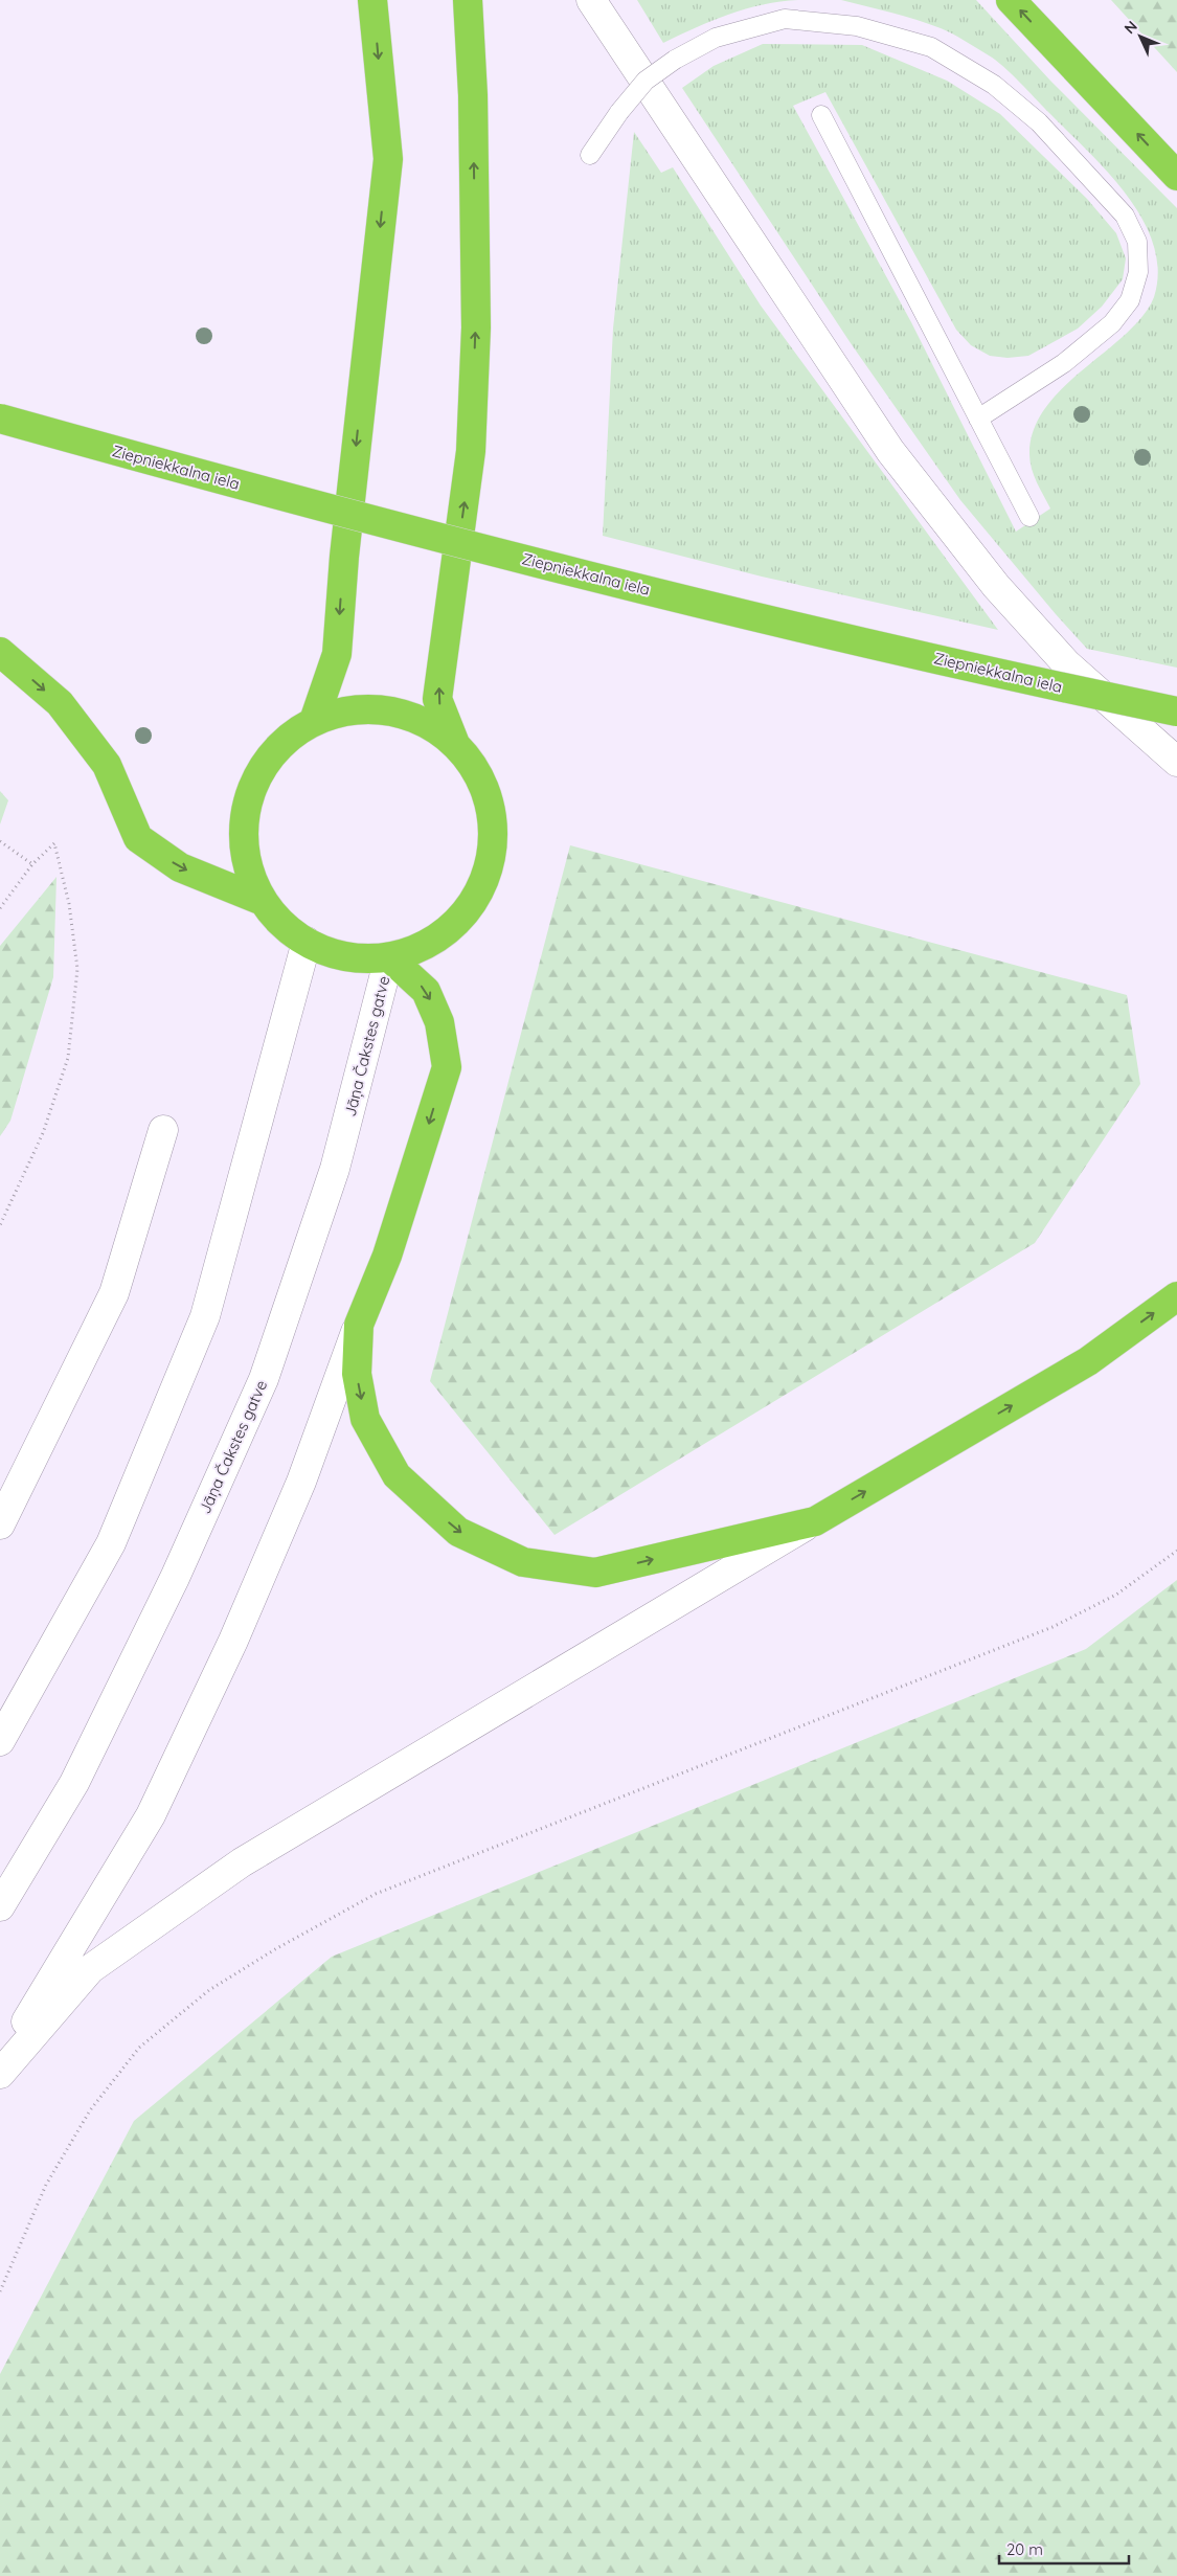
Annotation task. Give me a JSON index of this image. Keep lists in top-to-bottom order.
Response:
{
  "streets": {
    "highway": ["Ziepniekkalna iela"],
    "street": ["Jāņa Čakstes gatve"]
  },
  "scale_bar": "20 m",
  "north": "top left"
}
